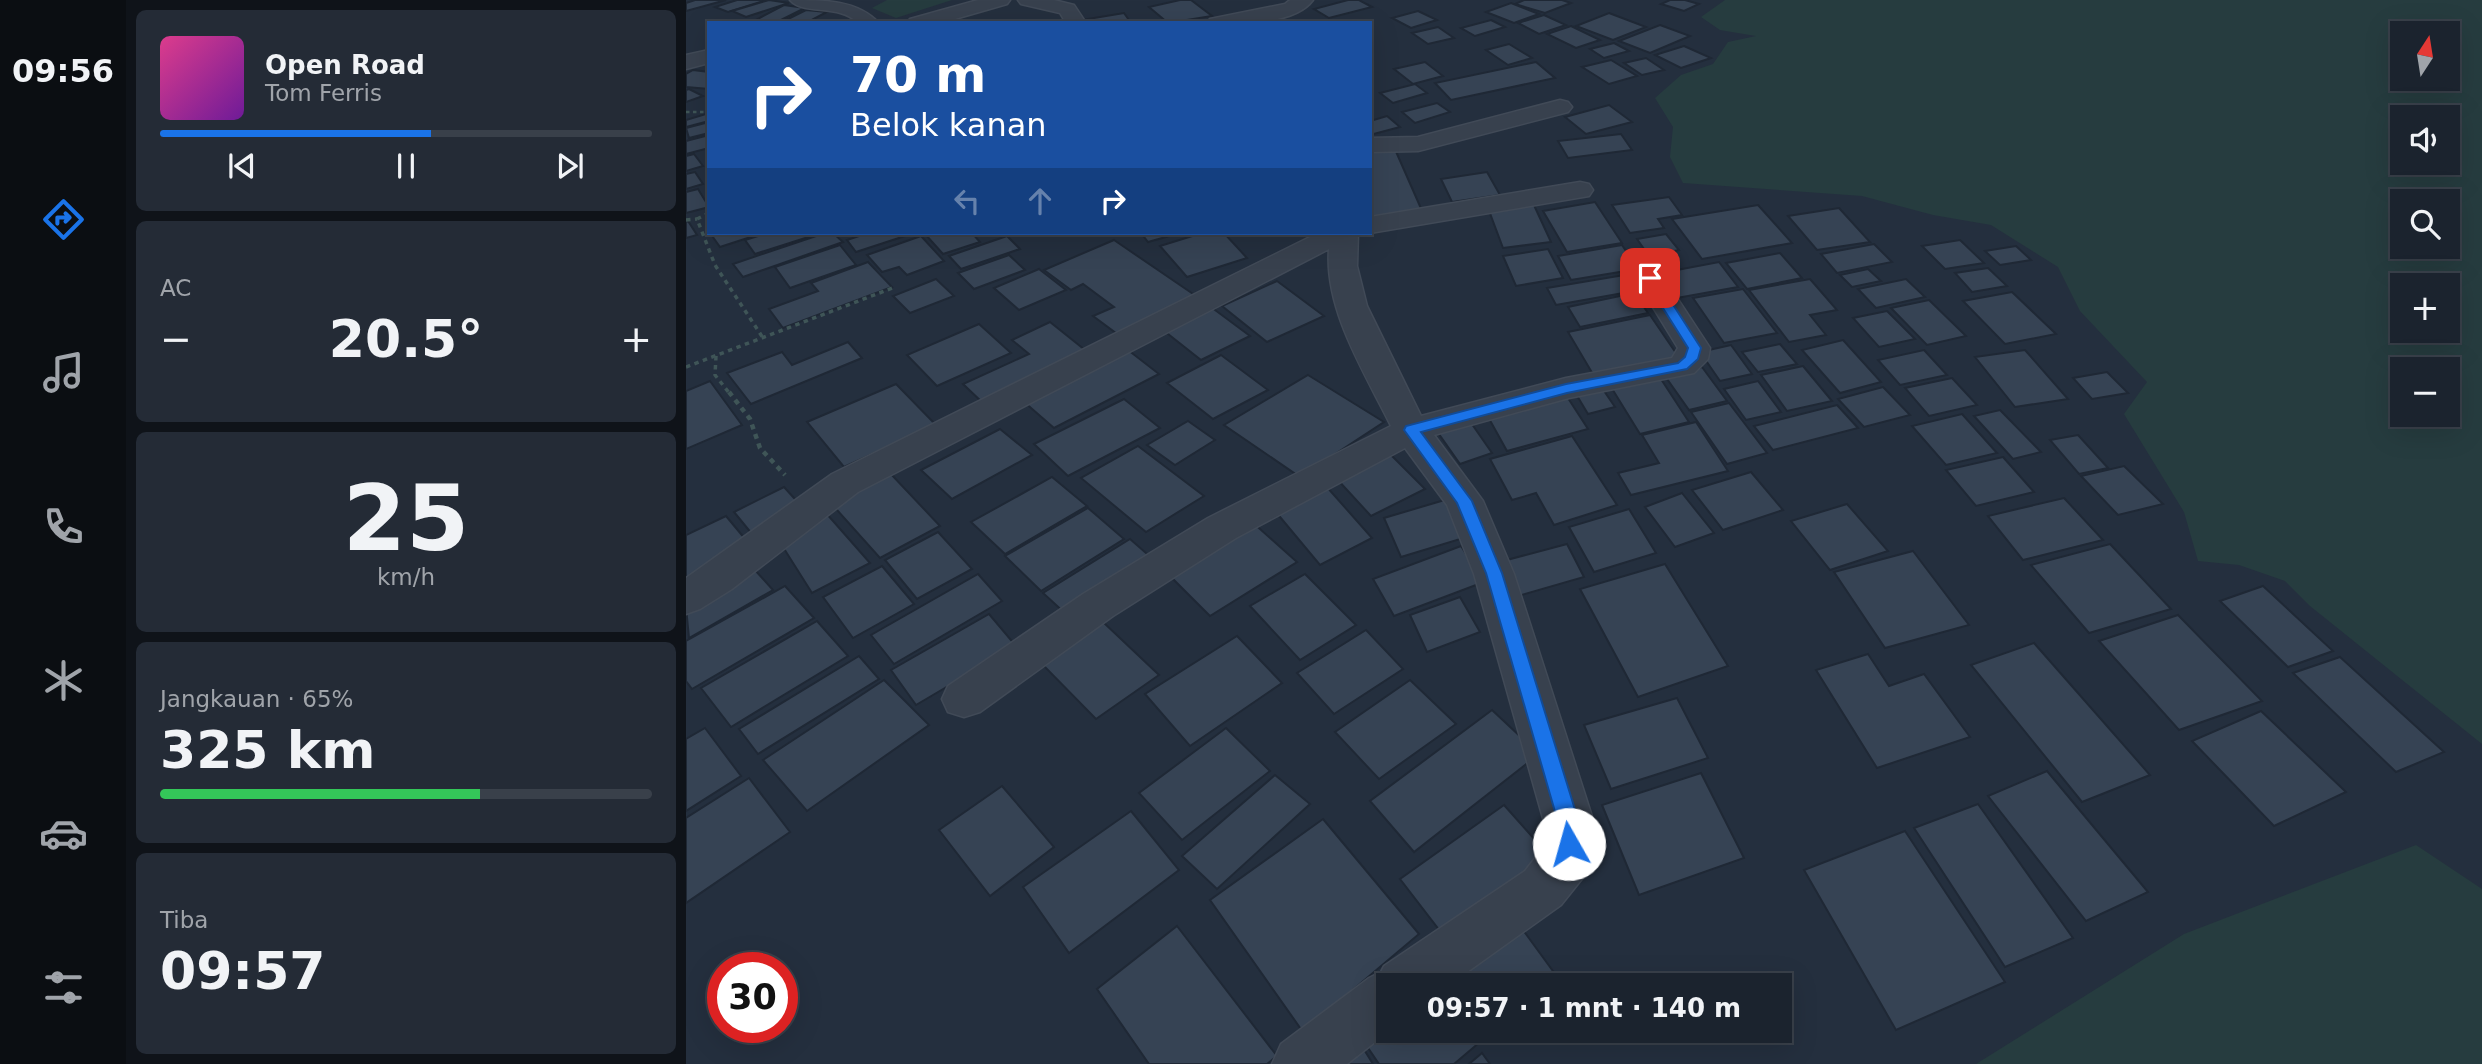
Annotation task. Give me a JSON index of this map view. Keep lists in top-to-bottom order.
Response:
{
  "north": "top",
  "page": {
    "tabs": "09:56",
    "map_buttons": ["+", "−"],
    "turn": ["70 m", "Belok kanan"],
    "song": ["Open Road", "Tom Ferris"],
    "tile": [
      "AC",
      ["25", "km/h"],
      ["Jangkauan · 65%", "325 km"],
      ["Tiba", "09:57"]
    ],
    "heat": ["−", "20.5°", "+"],
    "limit": "30",
    "trip": "09:57 · 1 mnt · 140 m"
  }
}
